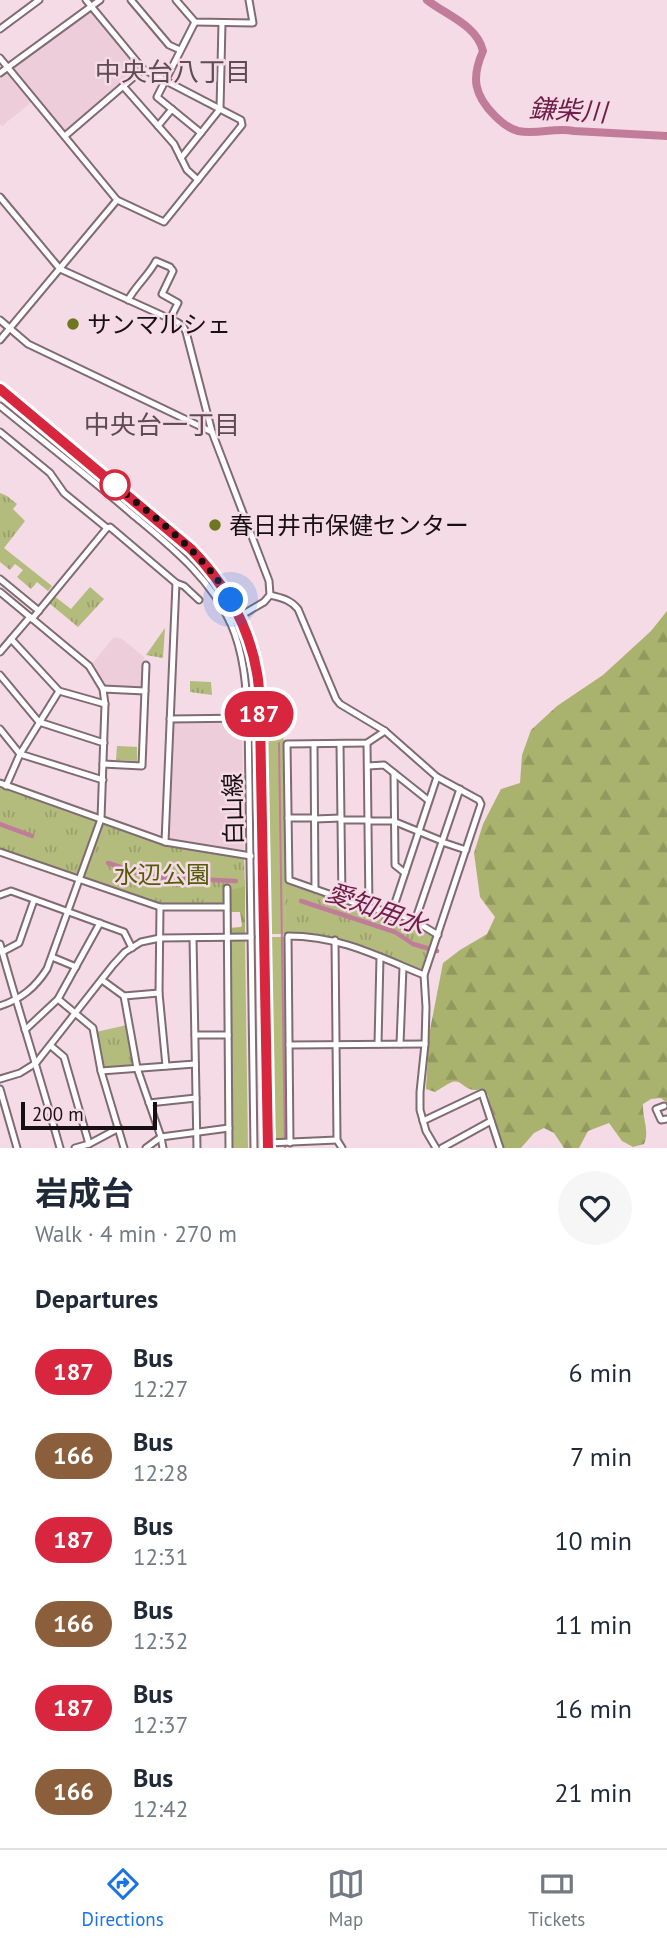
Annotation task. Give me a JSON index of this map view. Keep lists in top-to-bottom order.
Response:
{
  "streets": {
    "street": ["白山線"]
  },
  "districts": ["中央台八丁目", "中央台一丁目"],
  "water": ["鎌柴川", "愛知用水"],
  "parks": ["水辺公園"],
  "places": ["サンマルシェ", "春日井市保健センター"],
  "lines": ["bus line 187"],
  "scale_bar": "200 m",
  "page": {
    "on_map": "187",
    "scale": "200 m",
    "heading": [
      ["岩成台", "Walk · 4 min · 270 m"],
      "Departures"
    ],
    "list": [
      {
        "mark": "187",
        "name": "Bus",
        "note": "12:27",
        "value": "6 min"
      },
      {
        "mark": "166",
        "name": "Bus",
        "note": "12:28",
        "value": "7 min"
      },
      {
        "mark": "187",
        "name": "Bus",
        "note": "12:31",
        "value": "10 min"
      },
      {
        "mark": "166",
        "name": "Bus",
        "note": "12:32",
        "value": "11 min"
      },
      {
        "mark": "187",
        "name": "Bus",
        "note": "12:37",
        "value": "16 min"
      },
      {
        "mark": "166",
        "name": "Bus",
        "note": "12:42",
        "value": "21 min"
      }
    ],
    "tabs": ["Directions", "Map", "Tickets"]
  }
}
